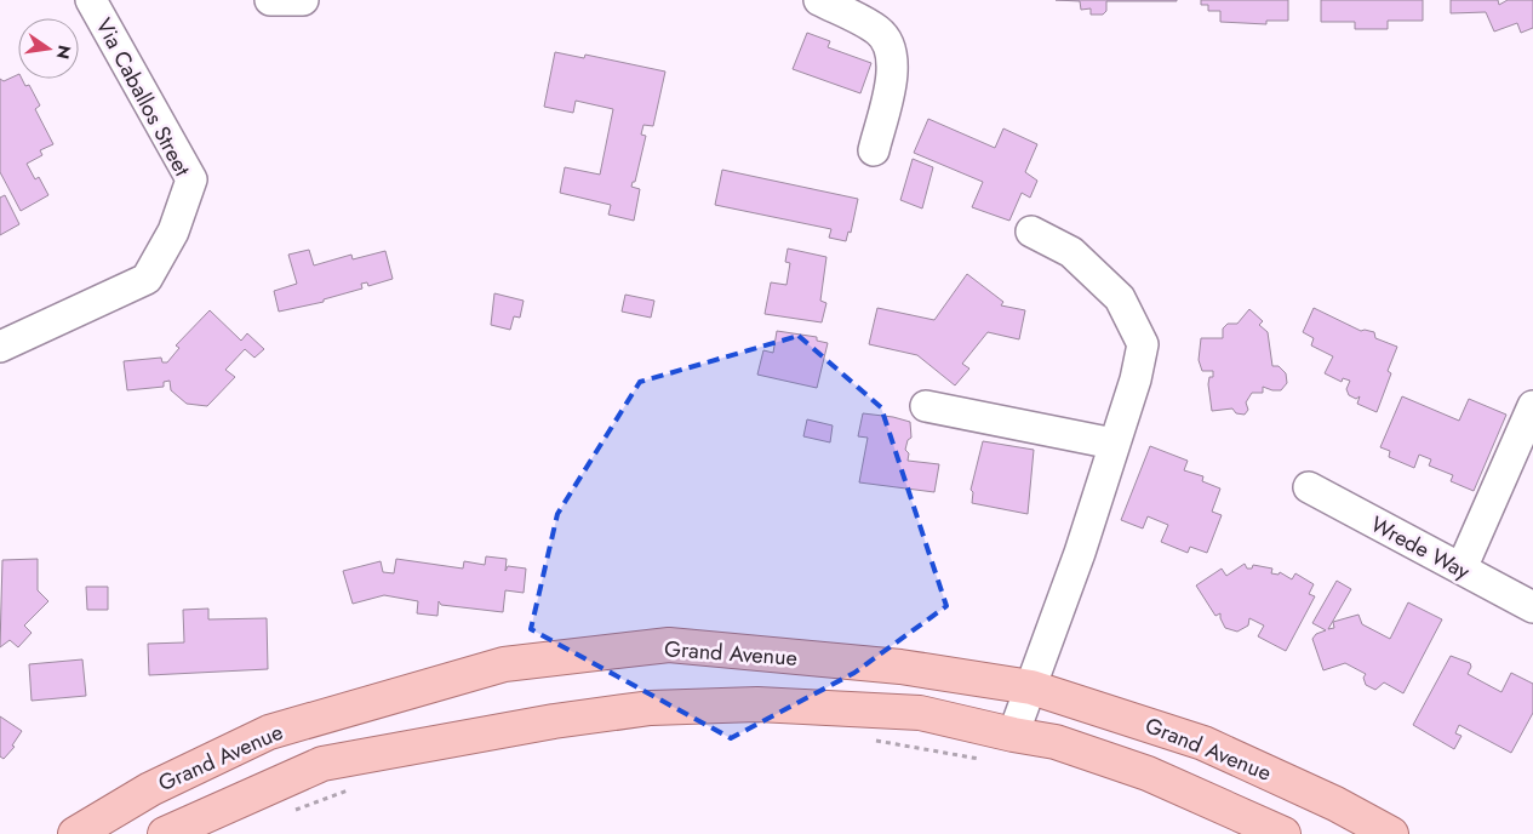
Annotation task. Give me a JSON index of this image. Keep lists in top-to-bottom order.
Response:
{
  "streets": {
    "main road": ["Grand Avenue"],
    "street": ["Via Caballos Street", "Wrede Way"]
  },
  "north": "right"
}
